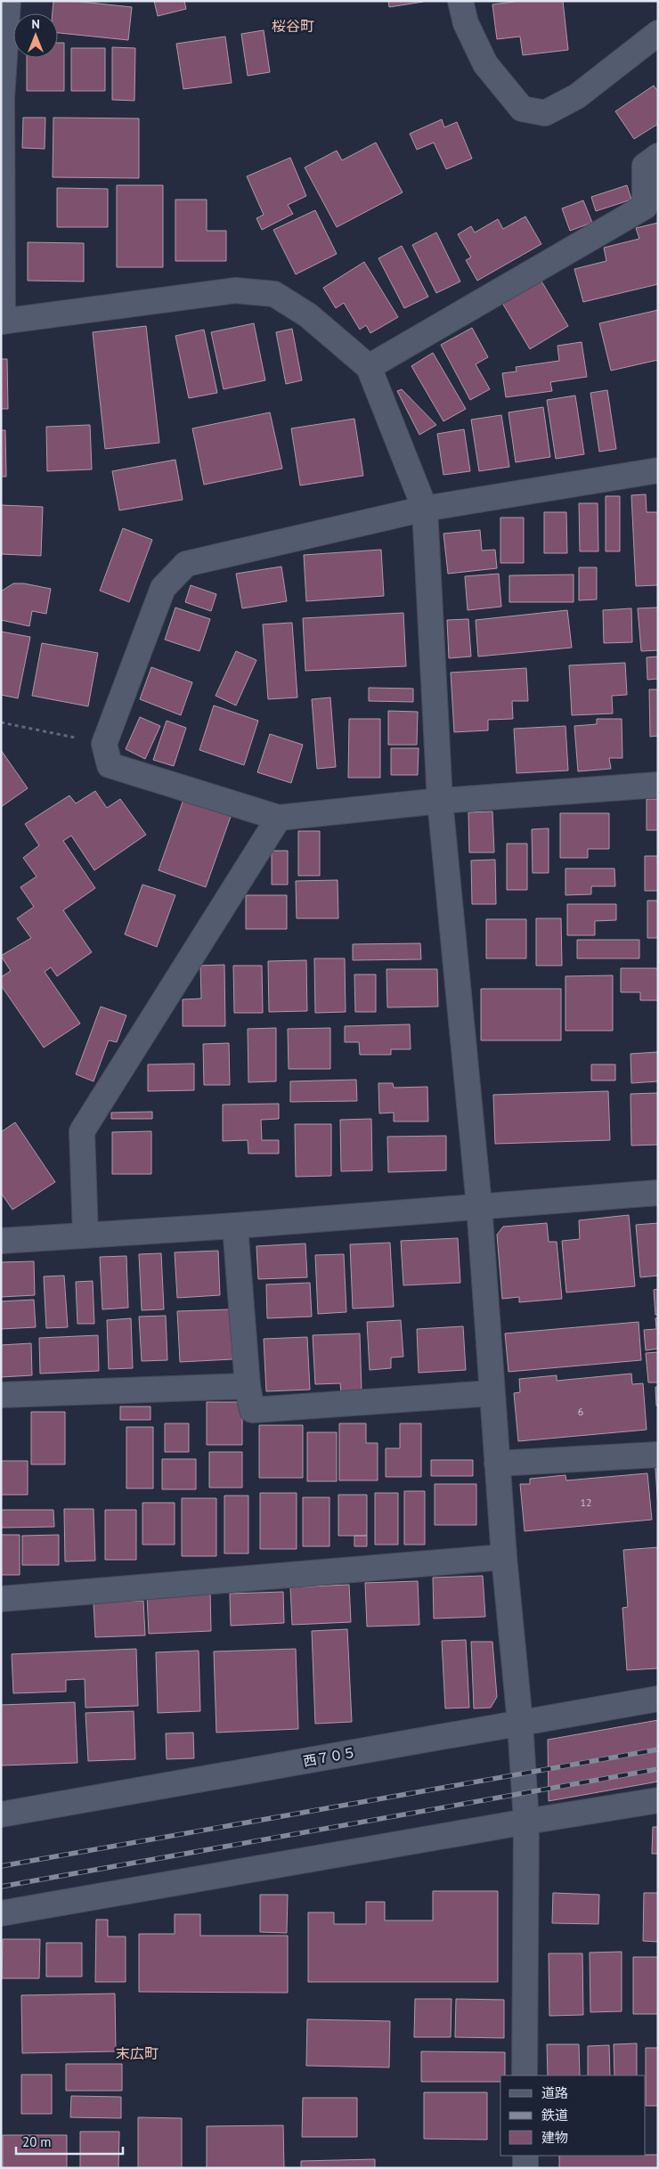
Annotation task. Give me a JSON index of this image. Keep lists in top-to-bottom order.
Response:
{
  "streets": {
    "street": ["西７０５"]
  },
  "districts": ["桜谷町", "末広町"],
  "house_numbers": ["6", "12"],
  "legend": ["道路", "鉄道", "建物"],
  "scale_bar": "20 m",
  "north": "top"
}
